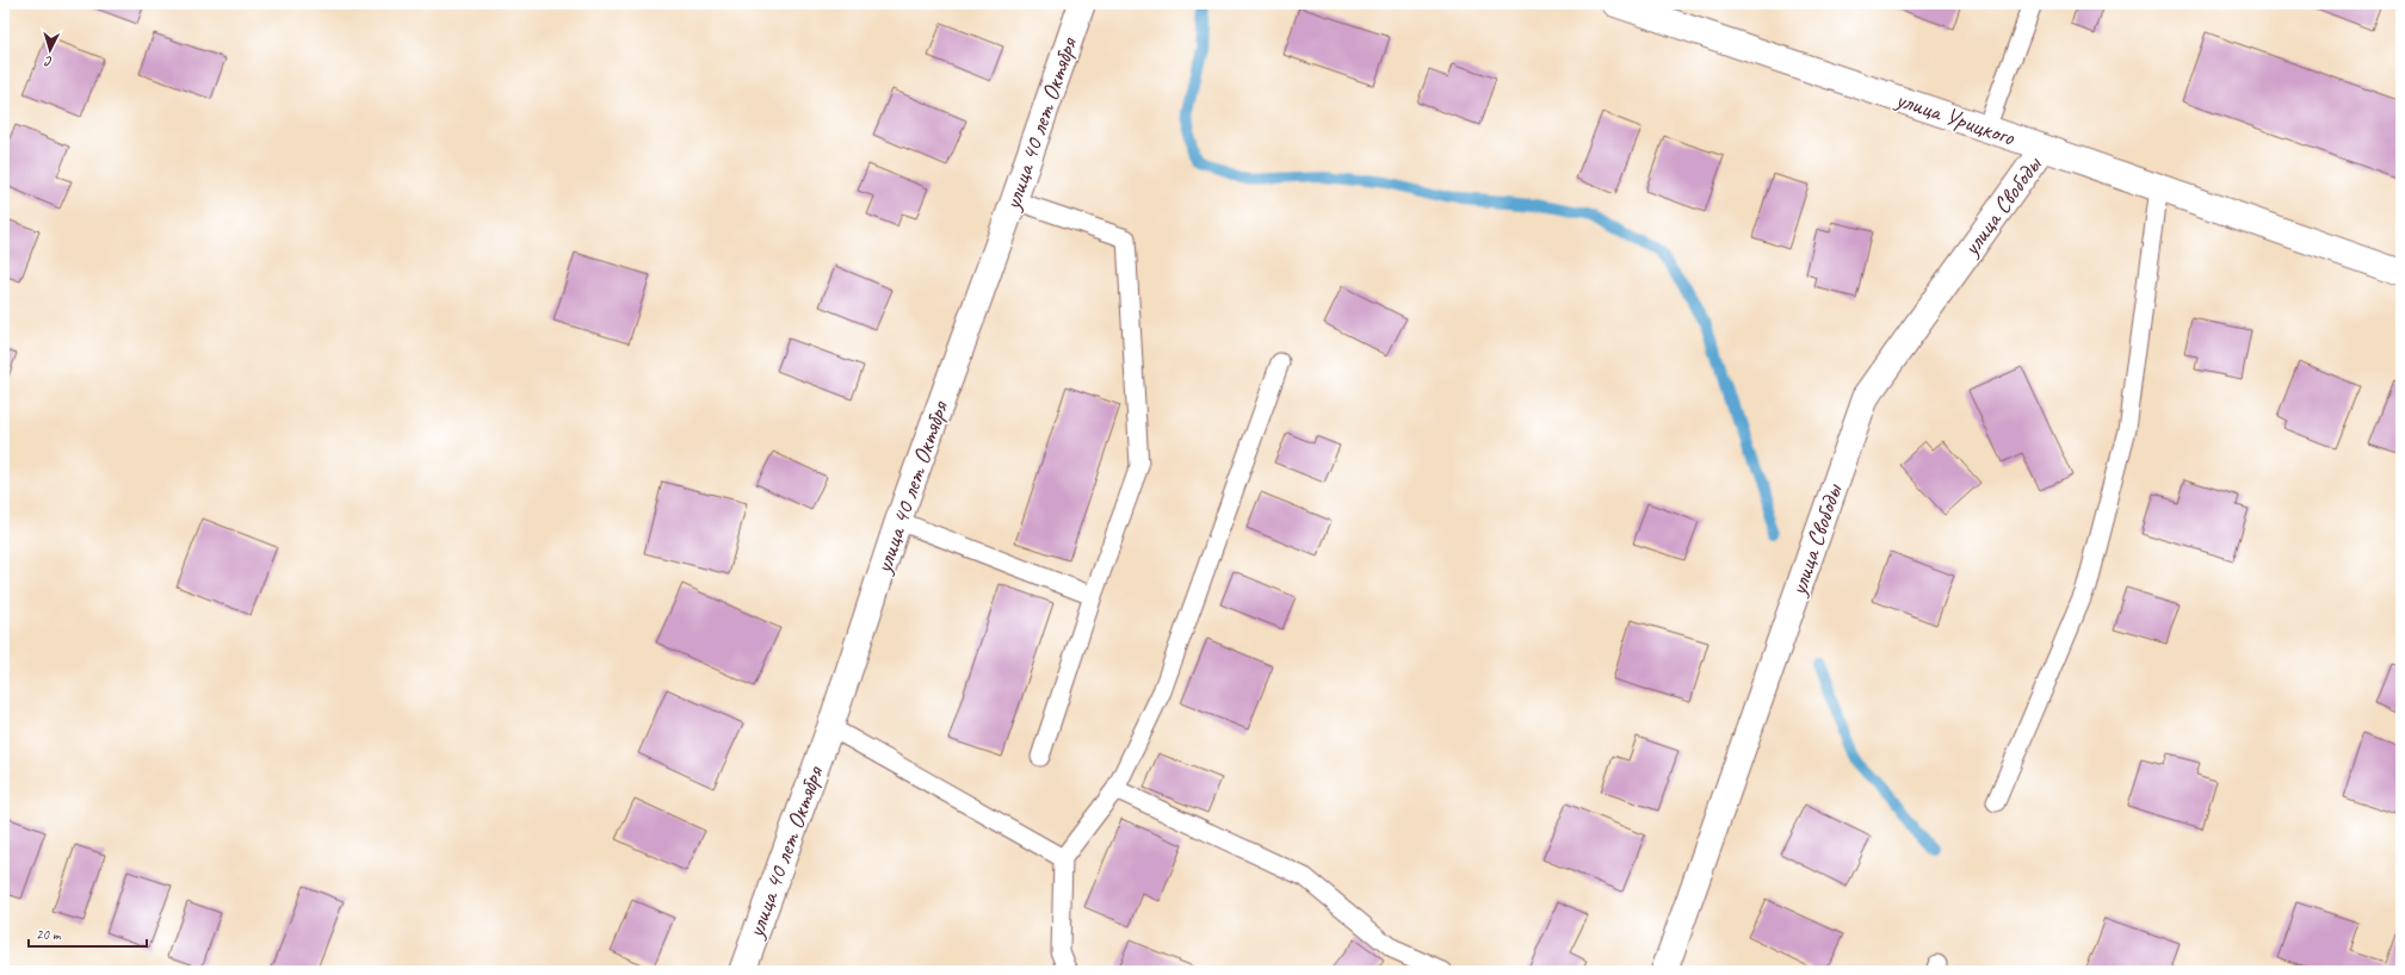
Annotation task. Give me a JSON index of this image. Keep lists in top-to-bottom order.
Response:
{
  "streets": {
    "street": ["улица Урицкого", "улица 40 лет Октября", "улица Свободы"]
  },
  "crossings": [
    ["улица Урицкого", "улица Свободы"]
  ],
  "scale_bar": "20 m",
  "north": "bottom"
}
